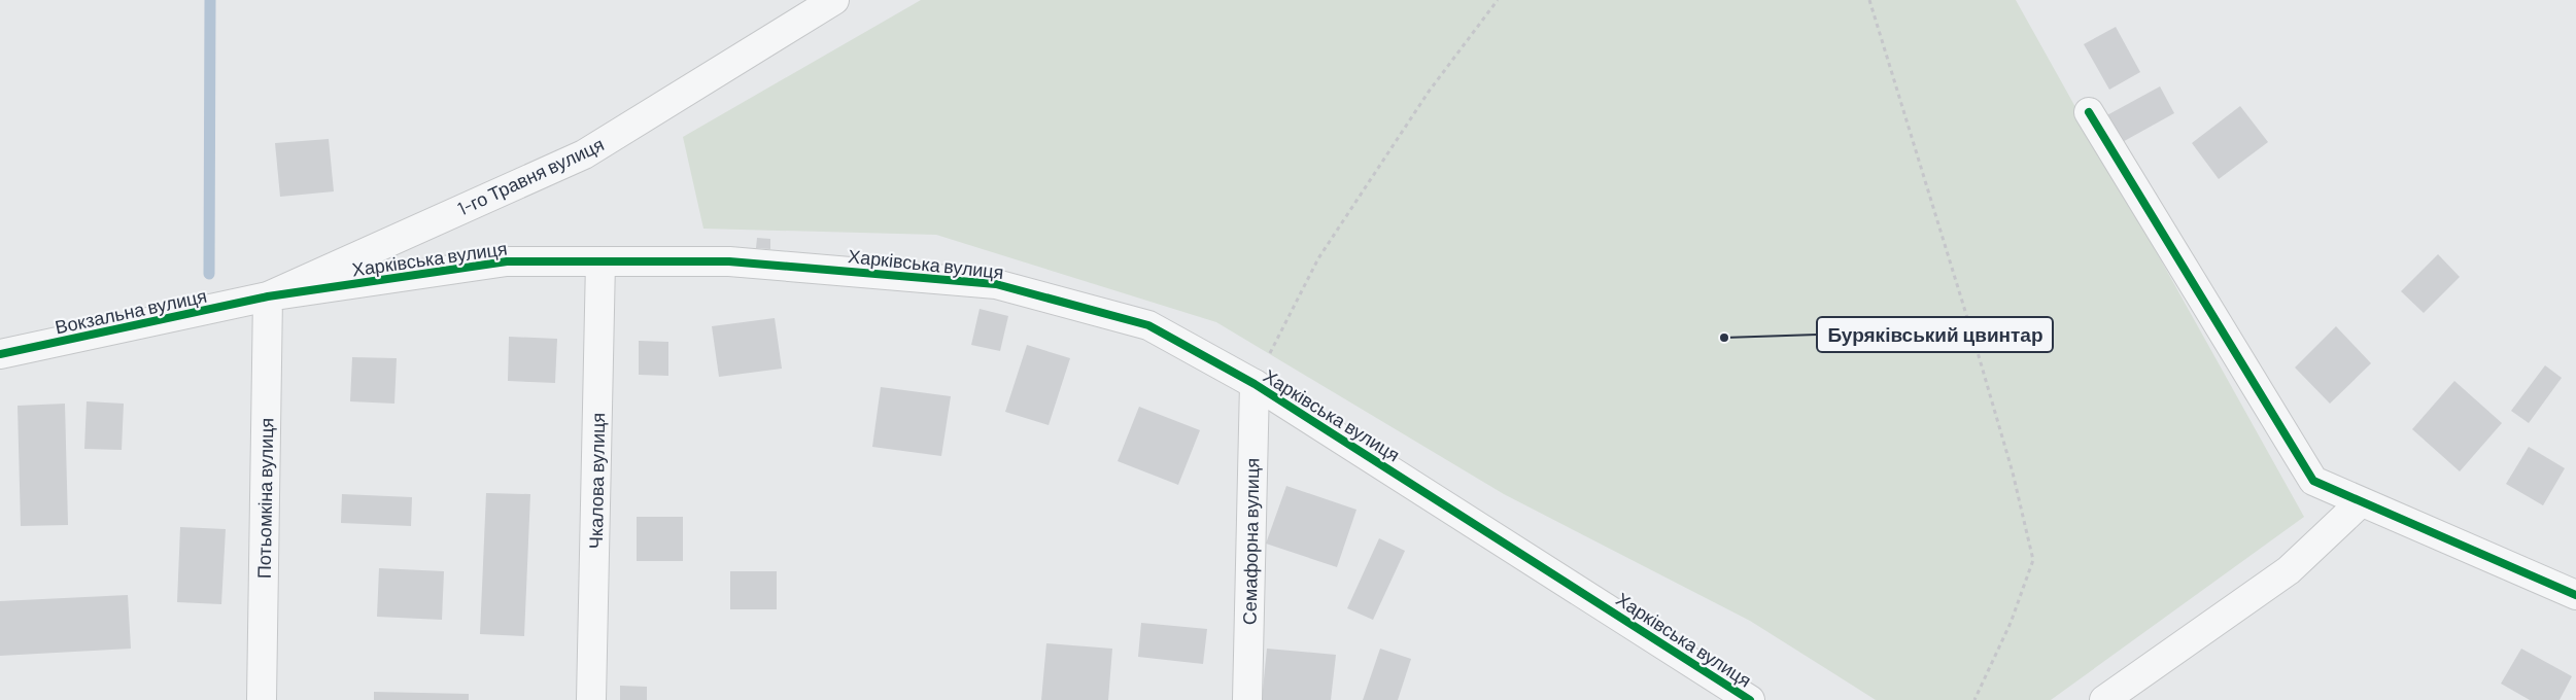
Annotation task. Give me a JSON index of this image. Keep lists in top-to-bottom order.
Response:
{
  "streets": {
    "street": [
      "1-го Травня вулиця",
      "Харківська вулиця",
      "Вокзальна вулиця",
      "Чкалова вулиця",
      "Потьомкіна вулиця",
      "Семафорна вулиця"
    ]
  },
  "crossings": [
    ["1-го Травня вулиця", "Харківська вулиця"],
    ["1-го Травня вулиця", "Вокзальна вулиця"],
    ["1-го Травня вулиця", "Потьомкіна вулиця"],
    ["Харківська вулиця", "Вокзальна вулиця"],
    ["Харківська вулиця", "Чкалова вулиця"],
    ["Харківська вулиця", "Потьомкіна вулиця"],
    ["Харківська вулиця", "Семафорна вулиця"],
    ["Вокзальна вулиця", "Потьомкіна вулиця"]
  ],
  "places": ["Буряківський цвинтар"]
}
